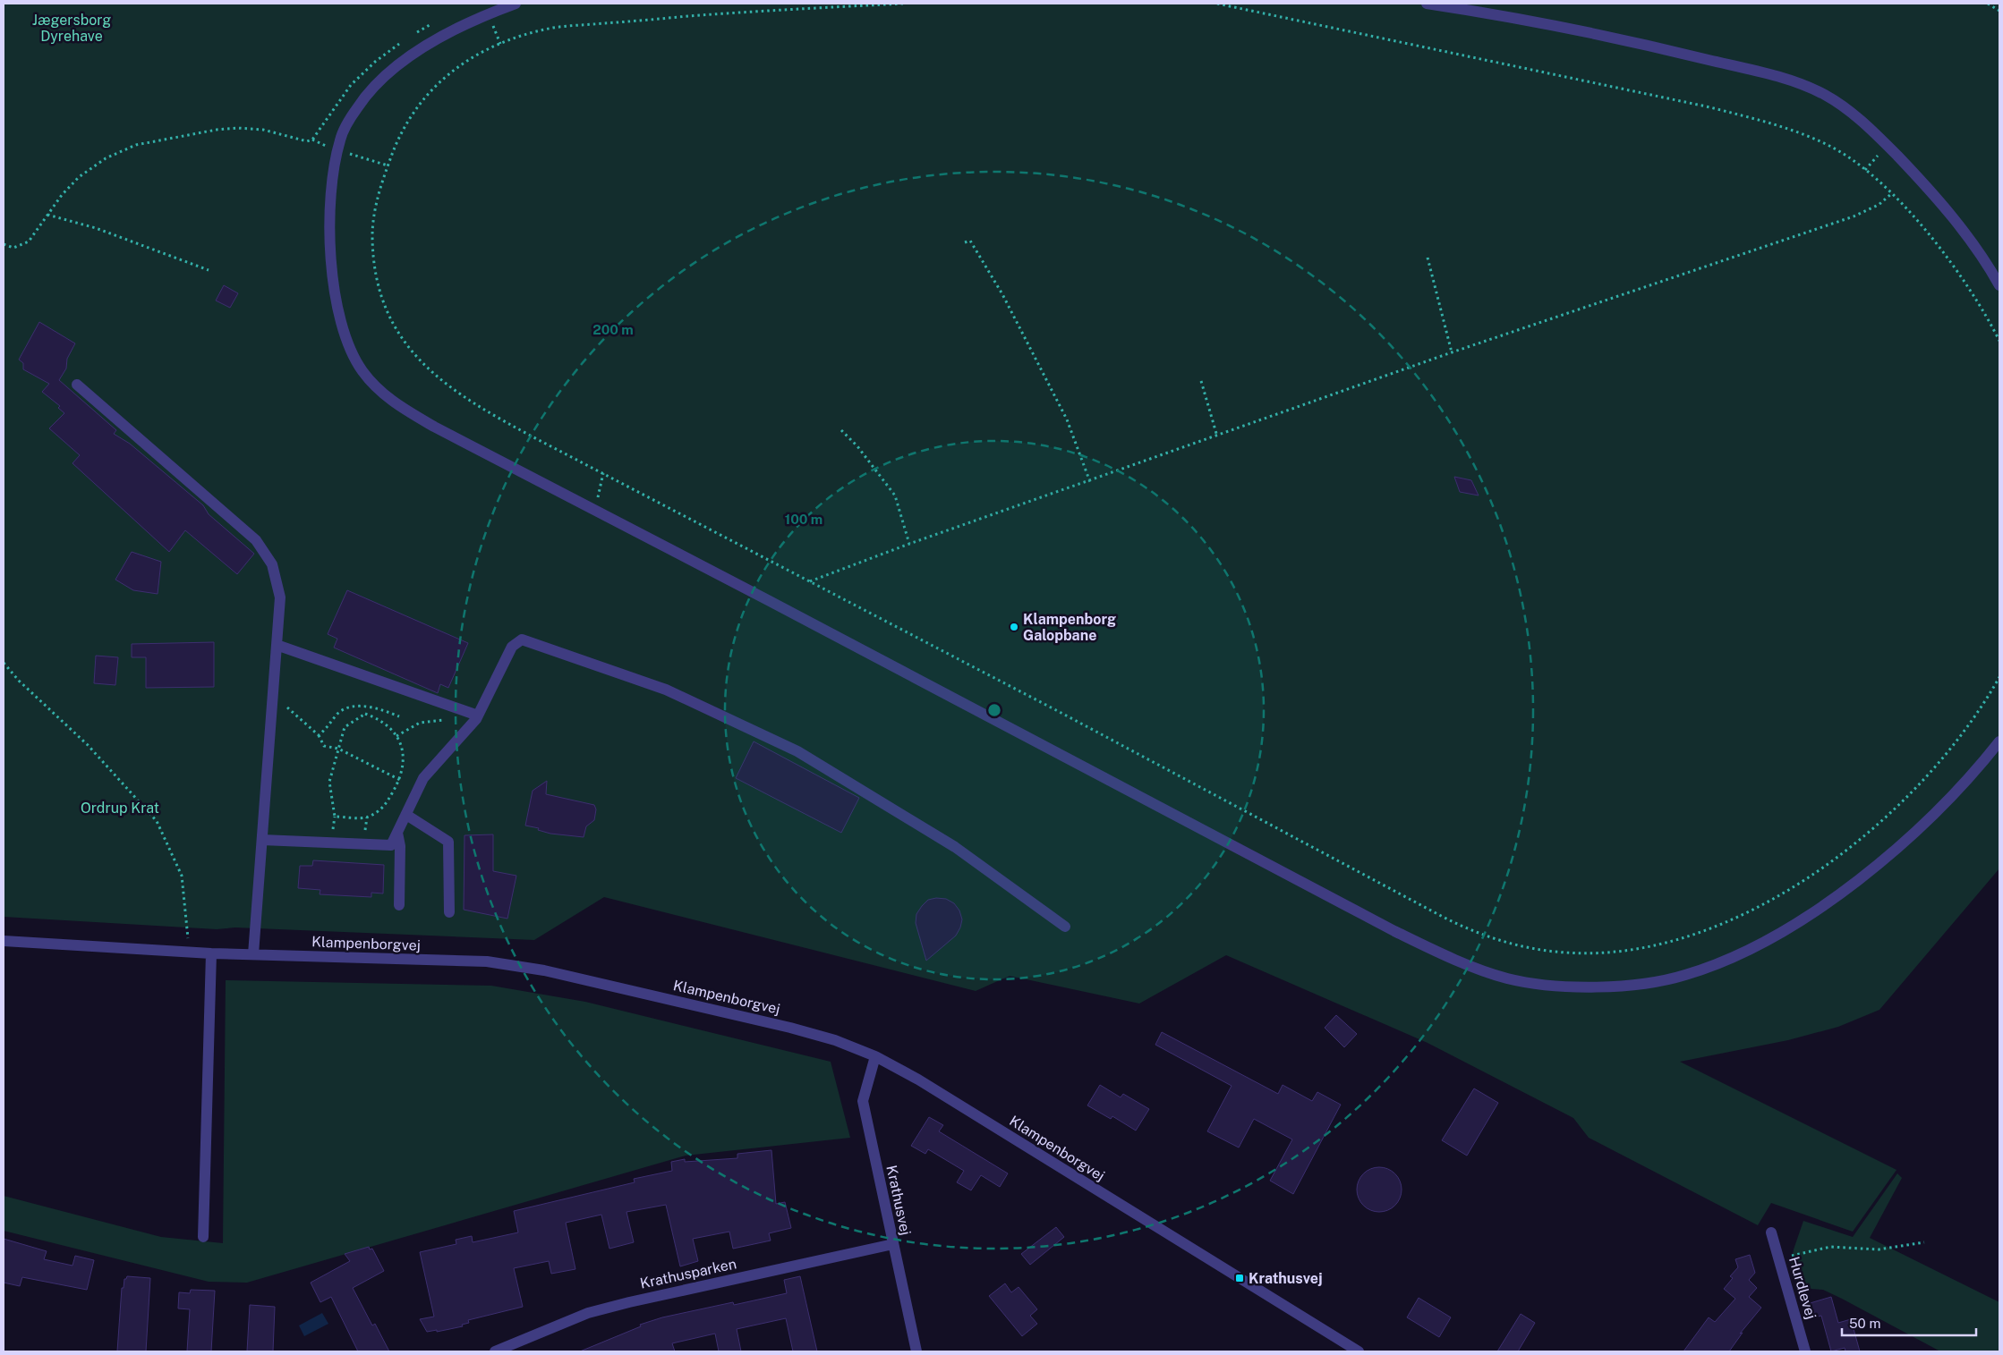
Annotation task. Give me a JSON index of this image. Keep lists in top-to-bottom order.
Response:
{
  "streets": {
    "street": [
      "Klampenborgvej",
      "Krathusvej",
      "Krathusparken",
      "Hurdlevej"
    ]
  },
  "crossings": [
    ["Klampenborgvej", "Krathusvej"],
    ["Krathusvej", "Krathusparken"]
  ],
  "parks": ["Jægersborg Dyrehave", "Ordrup Krat"],
  "places": {
    "other": ["Klampenborg Galopbane"],
    "transit": ["Krathusvej"]
  },
  "scale_bar": "50 m",
  "rings": ["200 m", "100 m"]
}
